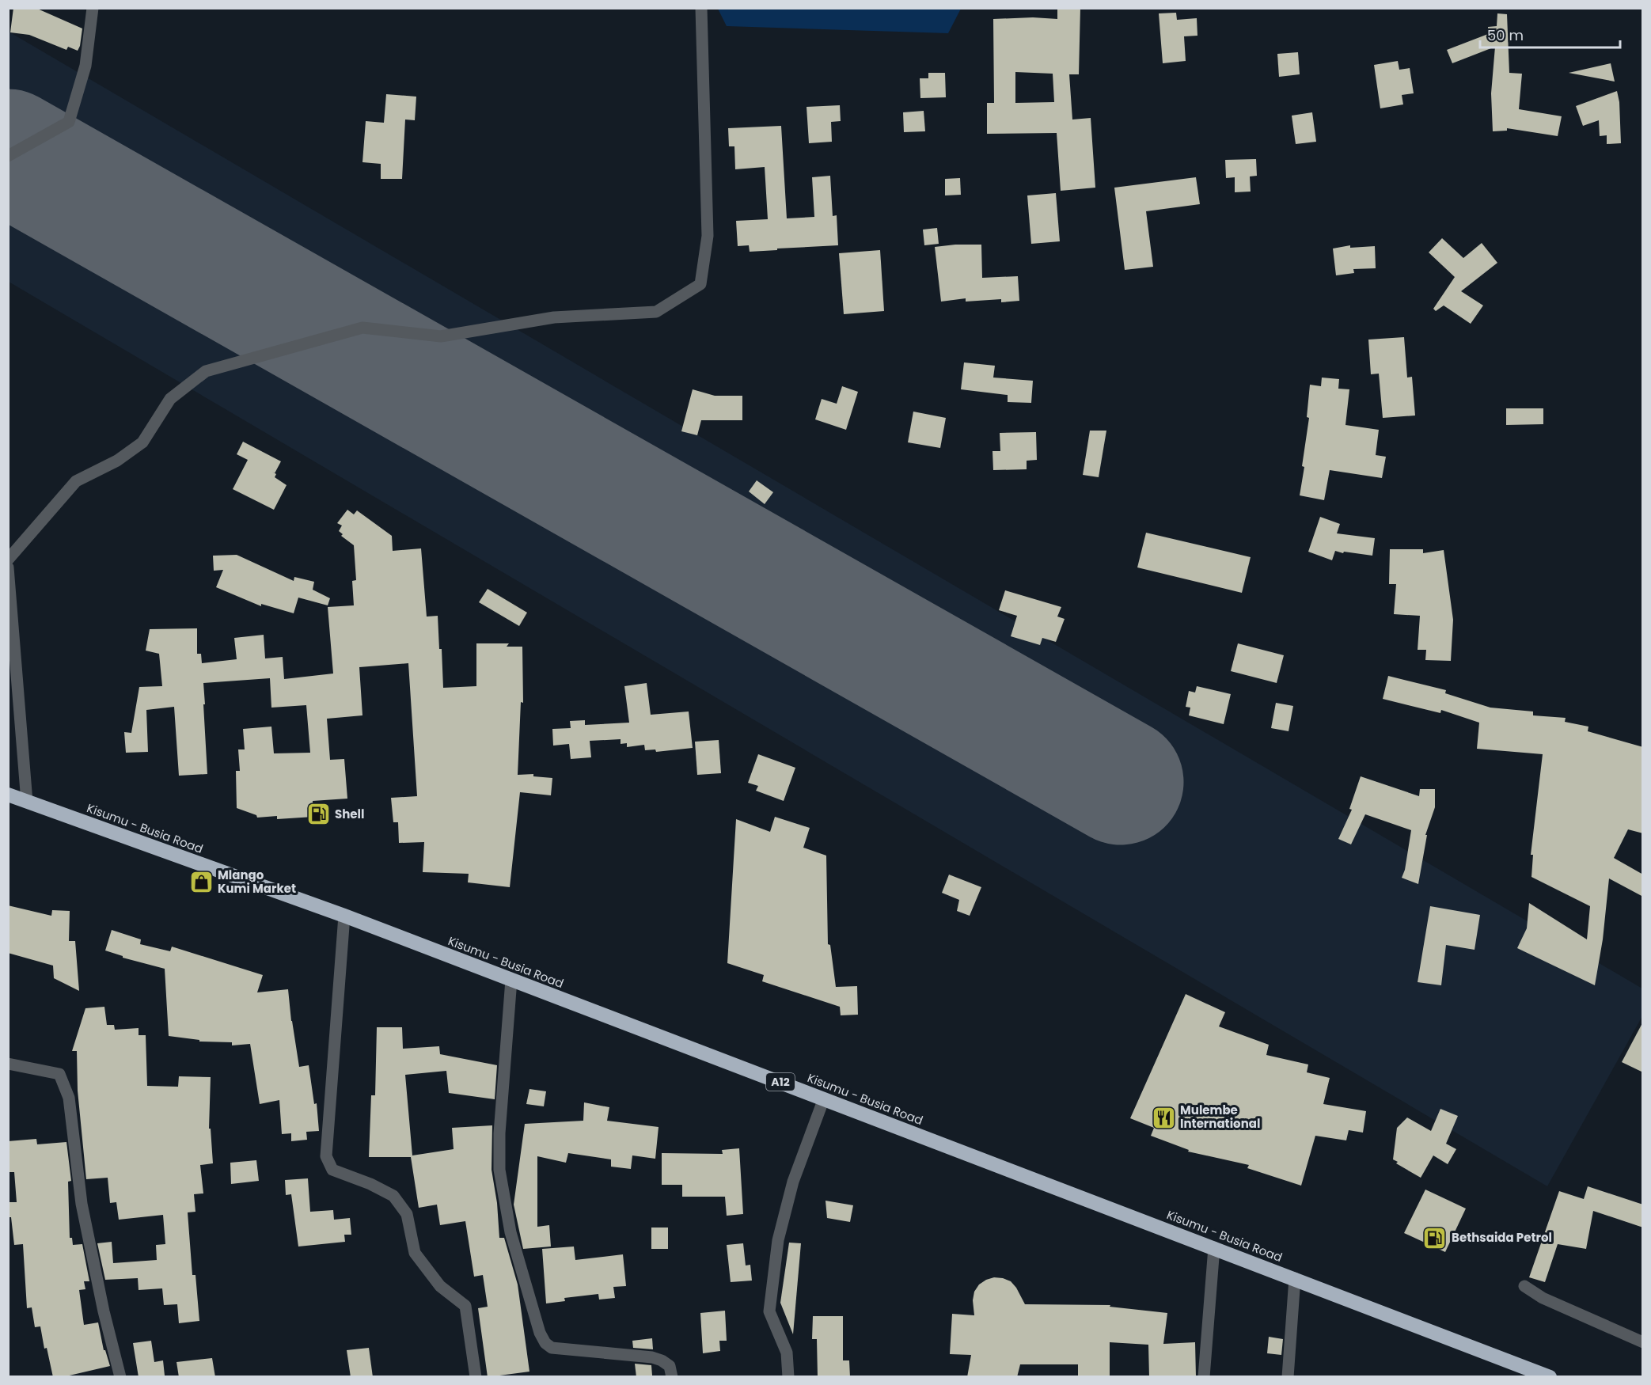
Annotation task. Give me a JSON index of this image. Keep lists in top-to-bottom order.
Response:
{
  "streets": {
    "highway": ["Kisumu - Busia Road", "A12"]
  },
  "places": {
    "fuel station": ["Shell", "Bethsaida Petrol"],
    "shop": ["Mlango Kumi Market"],
    "restaurant": ["Mulembe International"]
  },
  "scale_bar": "50 m"
}
